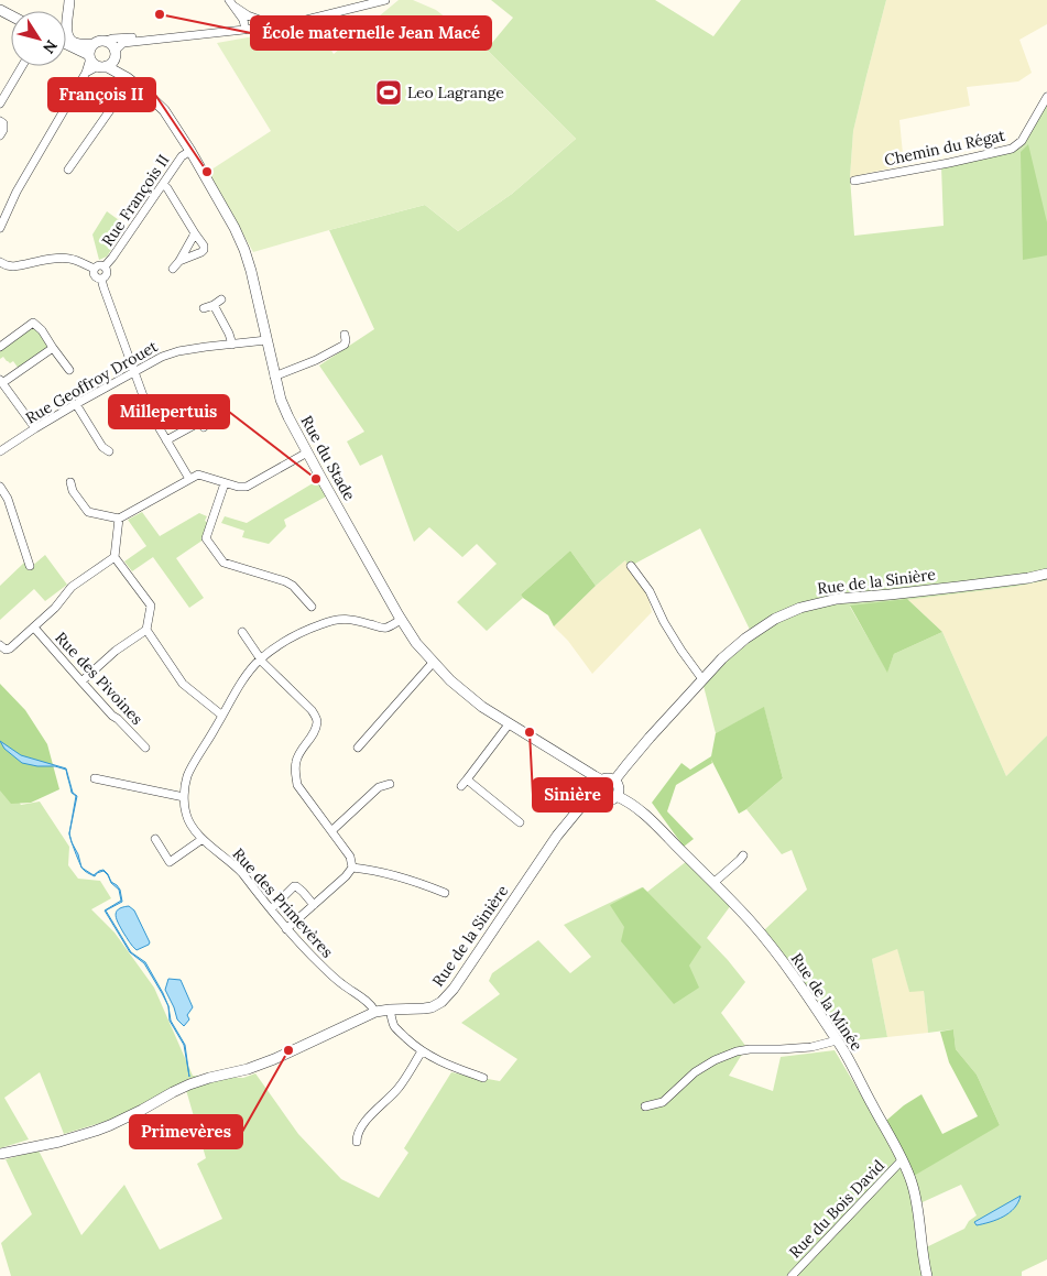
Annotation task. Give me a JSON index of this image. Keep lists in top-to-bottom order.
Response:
{
  "streets": {
    "street": [
      "Chemin du Régat",
      "Rue François II",
      "Rue Geoffroy Drouet",
      "Rue du Stade",
      "Rue de la Sinière",
      "Rue des Pivoines",
      "Rue des Primevères",
      "Rue de la Minée",
      "Rue du Bois David"
    ]
  },
  "crossings": [
    ["Rue François II", "Rue du Stade"],
    ["Rue Geoffroy Drouet", "Rue du Stade"],
    ["Rue du Stade", "Rue de la Sinière"],
    ["Rue du Stade", "Rue des Primevères"],
    ["Rue du Stade", "Rue de la Minée"],
    ["Rue de la Sinière", "Rue des Primevères"],
    ["Rue de la Sinière", "Rue de la Minée"],
    ["Rue de la Minée", "Rue du Bois David"]
  ],
  "places": {
    "other": [
      "École maternelle Jean Macé",
      "François II",
      "Millepertuis",
      "Sinière",
      "Primevères"
    ],
    "sports": ["Leo Lagrange"]
  },
  "north": "bottom right"
}
